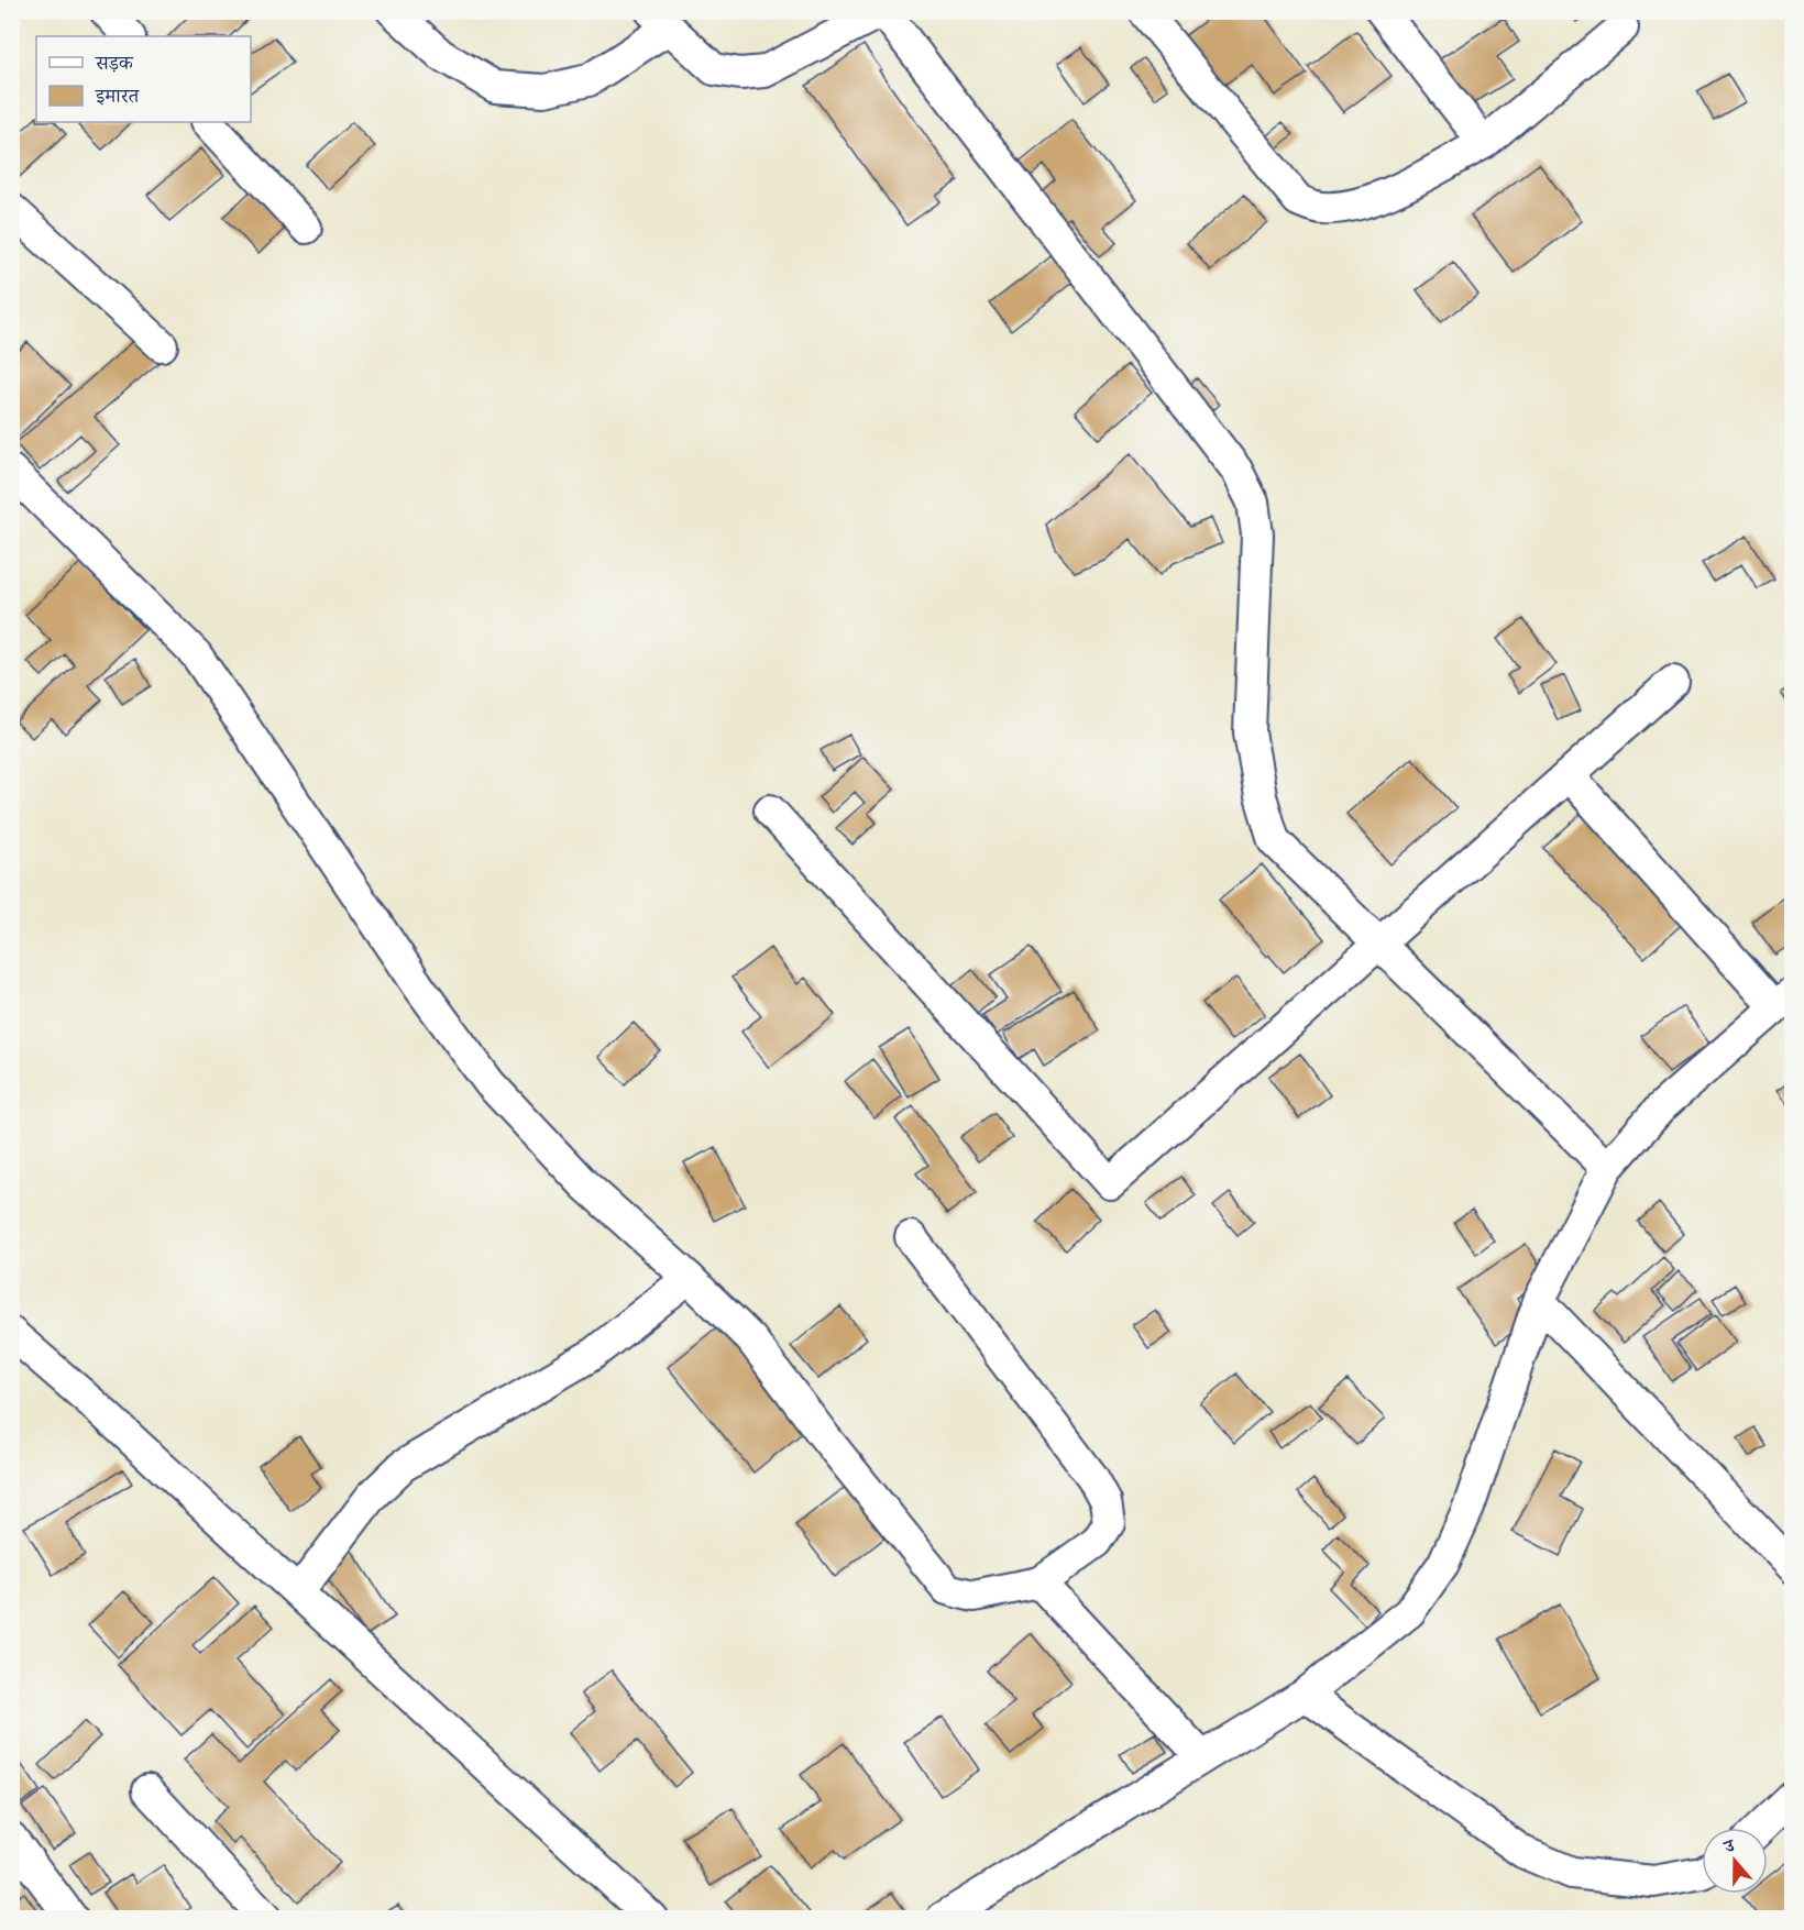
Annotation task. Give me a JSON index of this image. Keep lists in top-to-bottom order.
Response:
{
  "legend": ["सड़क", "इमारत"],
  "north": "top"
}
